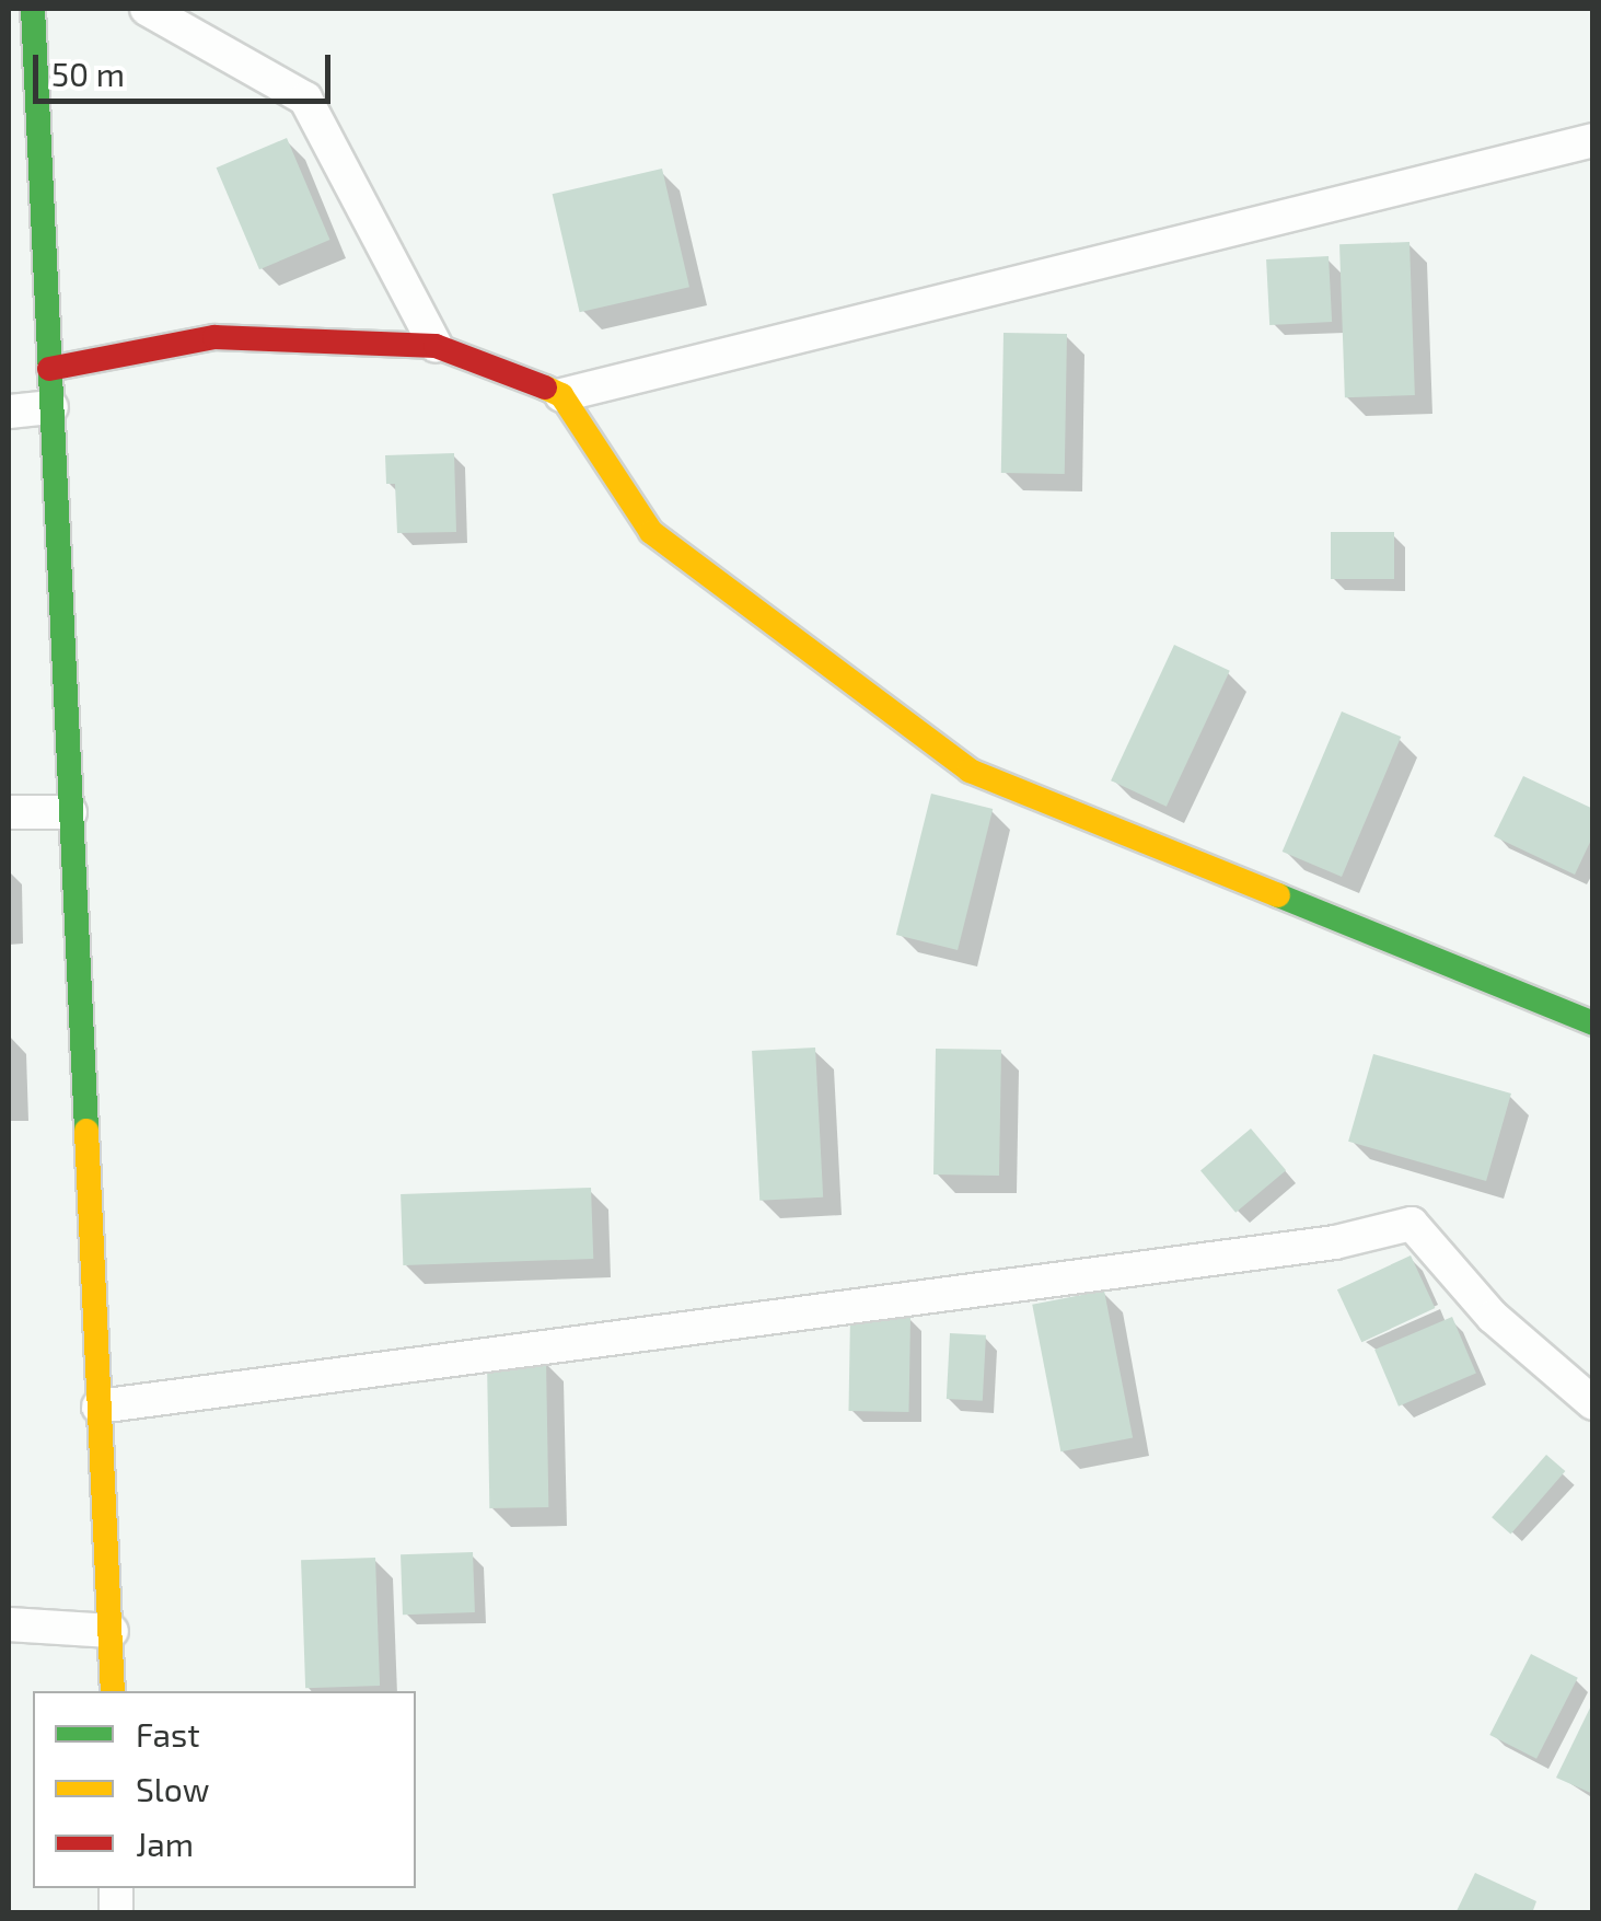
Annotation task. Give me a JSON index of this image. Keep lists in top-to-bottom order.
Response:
{
  "legend": ["Fast", "Slow", "Jam"],
  "scale_bar": "50 m"
}
